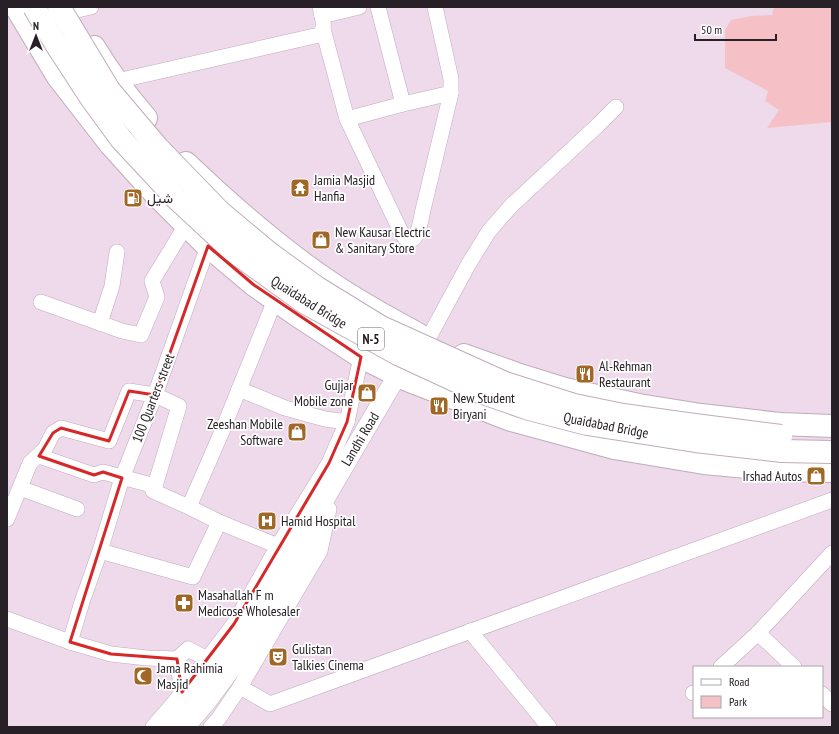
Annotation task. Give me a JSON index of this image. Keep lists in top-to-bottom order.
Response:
{
  "streets": {
    "highway": ["Quaidabad Bridge", "N-5"],
    "main road": ["Landhi Road"],
    "street": ["100 Quarters street"]
  },
  "places": {
    "temple": ["Jamia Masjid Hanfia"],
    "fuel station": ["شیل"],
    "shop": [
      "New Kausar Electric & Sanitary Store",
      "Gujjar Mobile zone",
      "Zeeshan Mobile Software",
      "Irshad Autos"
    ],
    "restaurant": ["Al-Rehman Restaurant", "New Student Biryani"],
    "hospital": ["Hamid Hospital"],
    "pharmacy": ["Masahallah F m Medicose Wholesaler"],
    "theatre": ["Gulistan Talkies Cinema"],
    "mosque": ["Jama Rahimia Masjid"]
  },
  "legend": ["Road", "Park"],
  "scale_bar": "50 m",
  "north": "top"
}
